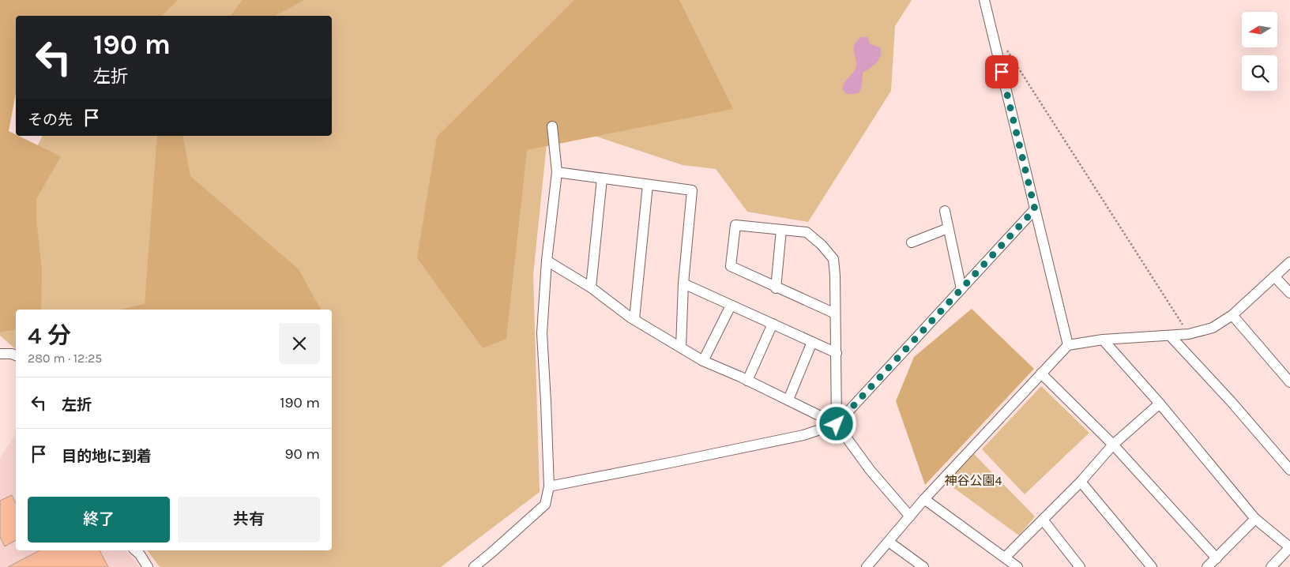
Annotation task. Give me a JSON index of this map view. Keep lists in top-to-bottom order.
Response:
{
  "parks": ["神谷公園4"],
  "north": "left",
  "page": {
    "turn": ["190 m", "左折"],
    "then": "その先",
    "heading": ["4 分", "280 m · 12:25"],
    "list": [
      {
        "name": "左折",
        "value": "190 m"
      },
      {
        "name": "目的地に到着",
        "value": "90 m"
      }
    ],
    "buttons": ["終了", "共有"]
  }
}
